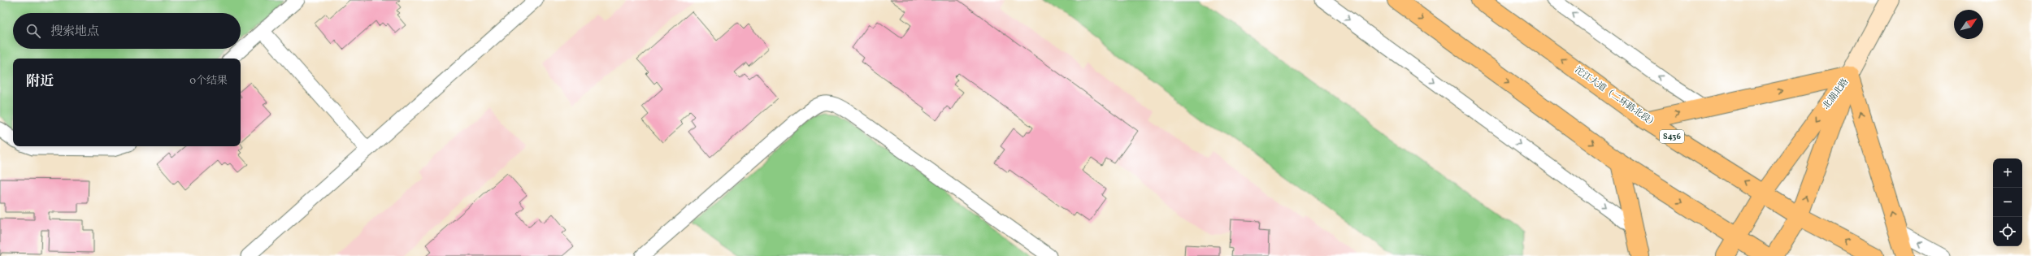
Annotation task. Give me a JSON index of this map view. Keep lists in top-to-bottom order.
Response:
{
  "streets": {
    "main road": ["北湖北路", "沱江大道（二环路北段）", "S436"]
  },
  "crossings": [
    ["北湖北路", "沱江大道（二环路北段）"]
  ],
  "north": "top right",
  "page": {
    "search": "搜索地点",
    "heading": ["附近", "0个结果"],
    "map_buttons": ["+", "−"]
  }
}
